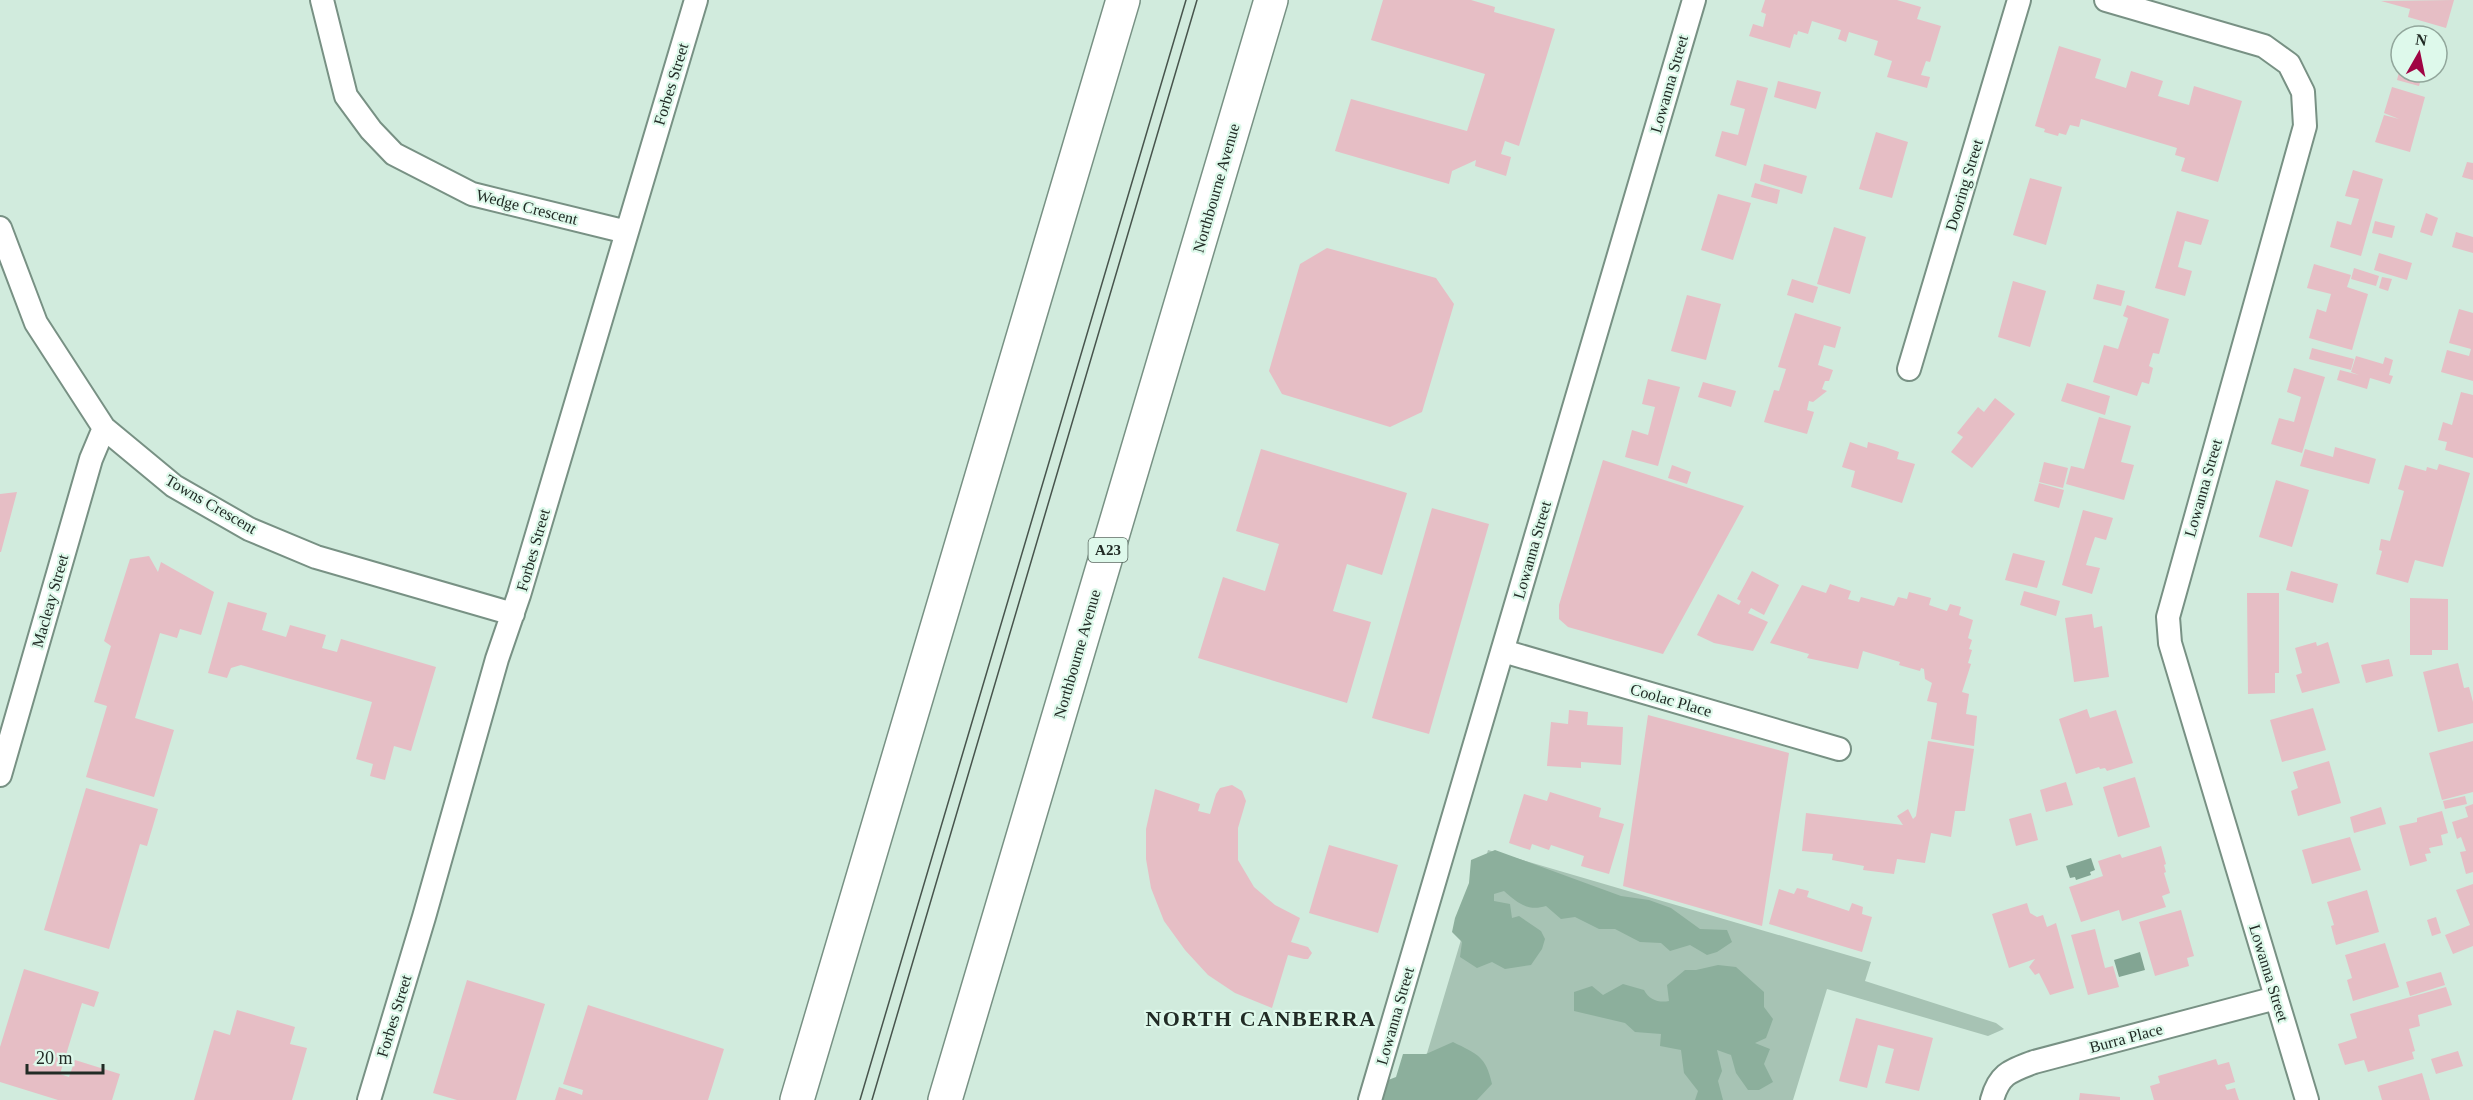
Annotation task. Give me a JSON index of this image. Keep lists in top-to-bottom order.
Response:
{
  "streets": {
    "highway": ["Northbourne Avenue", "A23"],
    "street": [
      "Forbes Street",
      "Lowanna Street",
      "Dooring Street",
      "Wedge Crescent",
      "Towns Crescent",
      "Macleay Street",
      "Coolac Place",
      "Burra Place"
    ]
  },
  "crossings": [
    ["Forbes Street", "Wedge Crescent"],
    ["Forbes Street", "Towns Crescent"],
    ["Lowanna Street", "Coolac Place"],
    ["Lowanna Street", "Burra Place"],
    ["Towns Crescent", "Macleay Street"]
  ],
  "districts": ["NORTH CANBERRA"],
  "scale_bar": "20 m",
  "north": "top"
}
